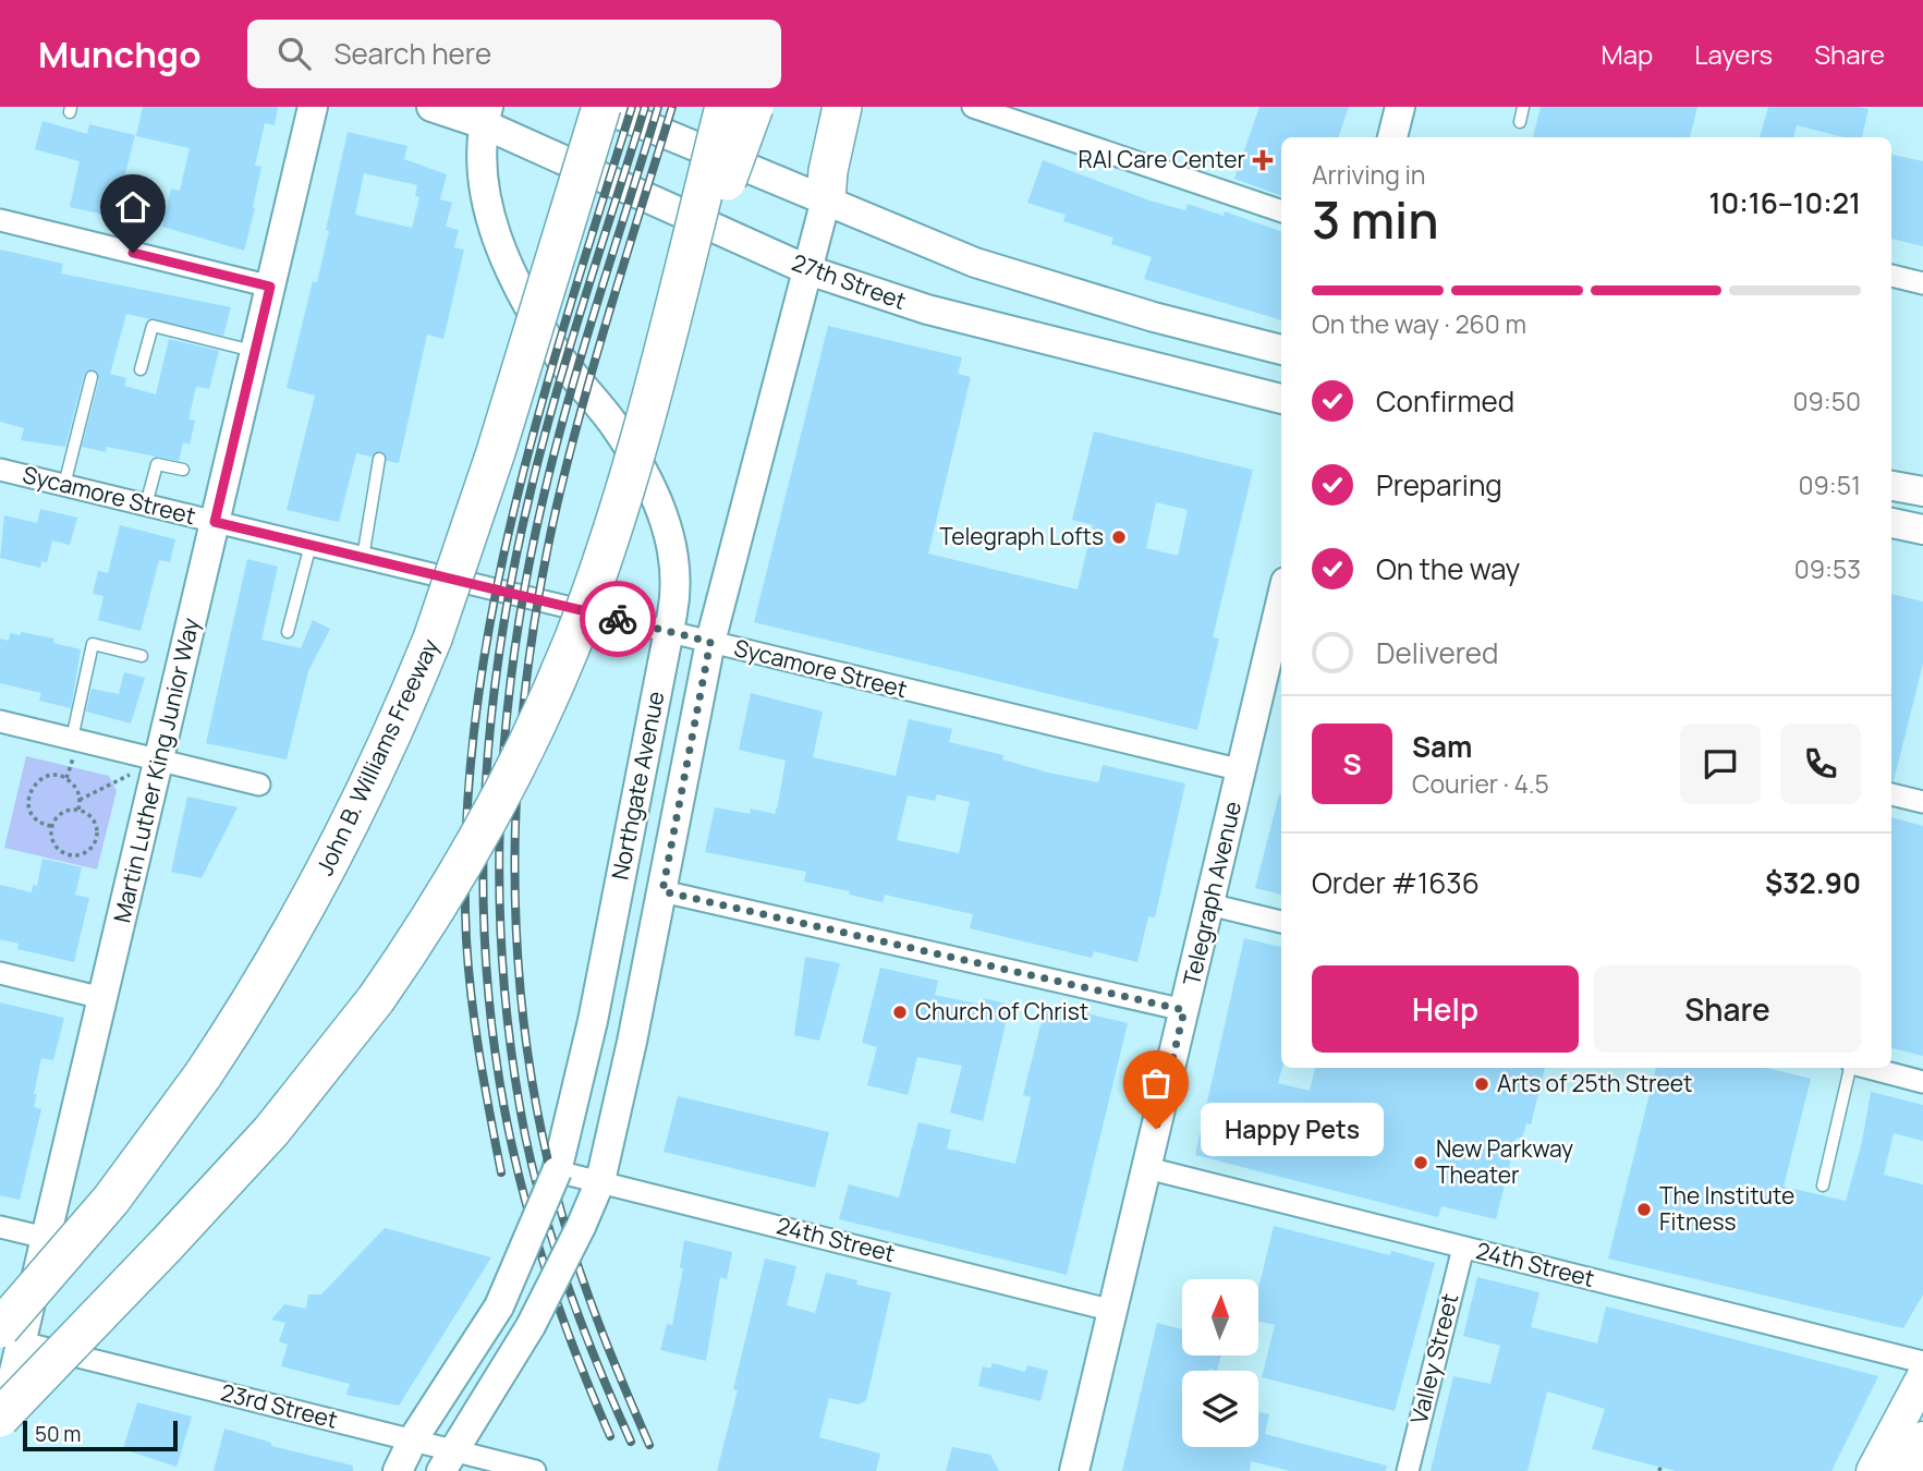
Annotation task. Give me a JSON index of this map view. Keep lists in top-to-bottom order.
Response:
{
  "streets": {
    "highway": ["John B. Williams Freeway"],
    "main road": [
      "27th Street",
      "Martin Luther King Junior Way",
      "Northgate Avenue",
      "Telegraph Avenue"
    ],
    "street": [
      "Sycamore Street",
      "24th Street",
      "Valley Street",
      "23rd Street"
    ]
  },
  "crossings": [
    ["27th Street", "Northgate Avenue"],
    ["Sycamore Street", "Martin Luther King Junior Way"],
    ["Sycamore Street", "Northgate Avenue"],
    ["Sycamore Street", "Telegraph Avenue"],
    ["John B. Williams Freeway", "Martin Luther King Junior Way"],
    ["John B. Williams Freeway", "23rd Street"],
    ["Martin Luther King Junior Way", "23rd Street"],
    ["Northgate Avenue", "24th Street"],
    ["Northgate Avenue", "23rd Street"],
    ["Telegraph Avenue", "24th Street"],
    ["24th Street", "Valley Street"]
  ],
  "places": {
    "health": ["RAI Care Center"],
    "other": [
      "Telegraph Lofts",
      "Church of Christ",
      "Arts of 25th Street",
      "Happy Pets",
      "New Parkway Theater",
      "The Institute Fitness"
    ]
  },
  "scale_bar": "50 m",
  "north": "top",
  "page": {
    "header": "Munchgo",
    "search": "Search here",
    "nav": ["Map", "Layers", "Share"],
    "heading": ["3 min", "Arriving in", "10:16–10:21"],
    "panel": [
      "Sam",
      "Courier · 4.5",
      "Order #1636",
      "$32.90"
    ],
    "bar": "On the way · 260 m",
    "list": [
      ["Confirmed", "09:50"],
      ["Preparing", "09:51"],
      ["On the way", "09:53"],
      "Delivered"
    ],
    "round": "S",
    "buttons": ["Help", "Share"],
    "bubble": "Happy Pets",
    "scale": "50 m"
  }
}
